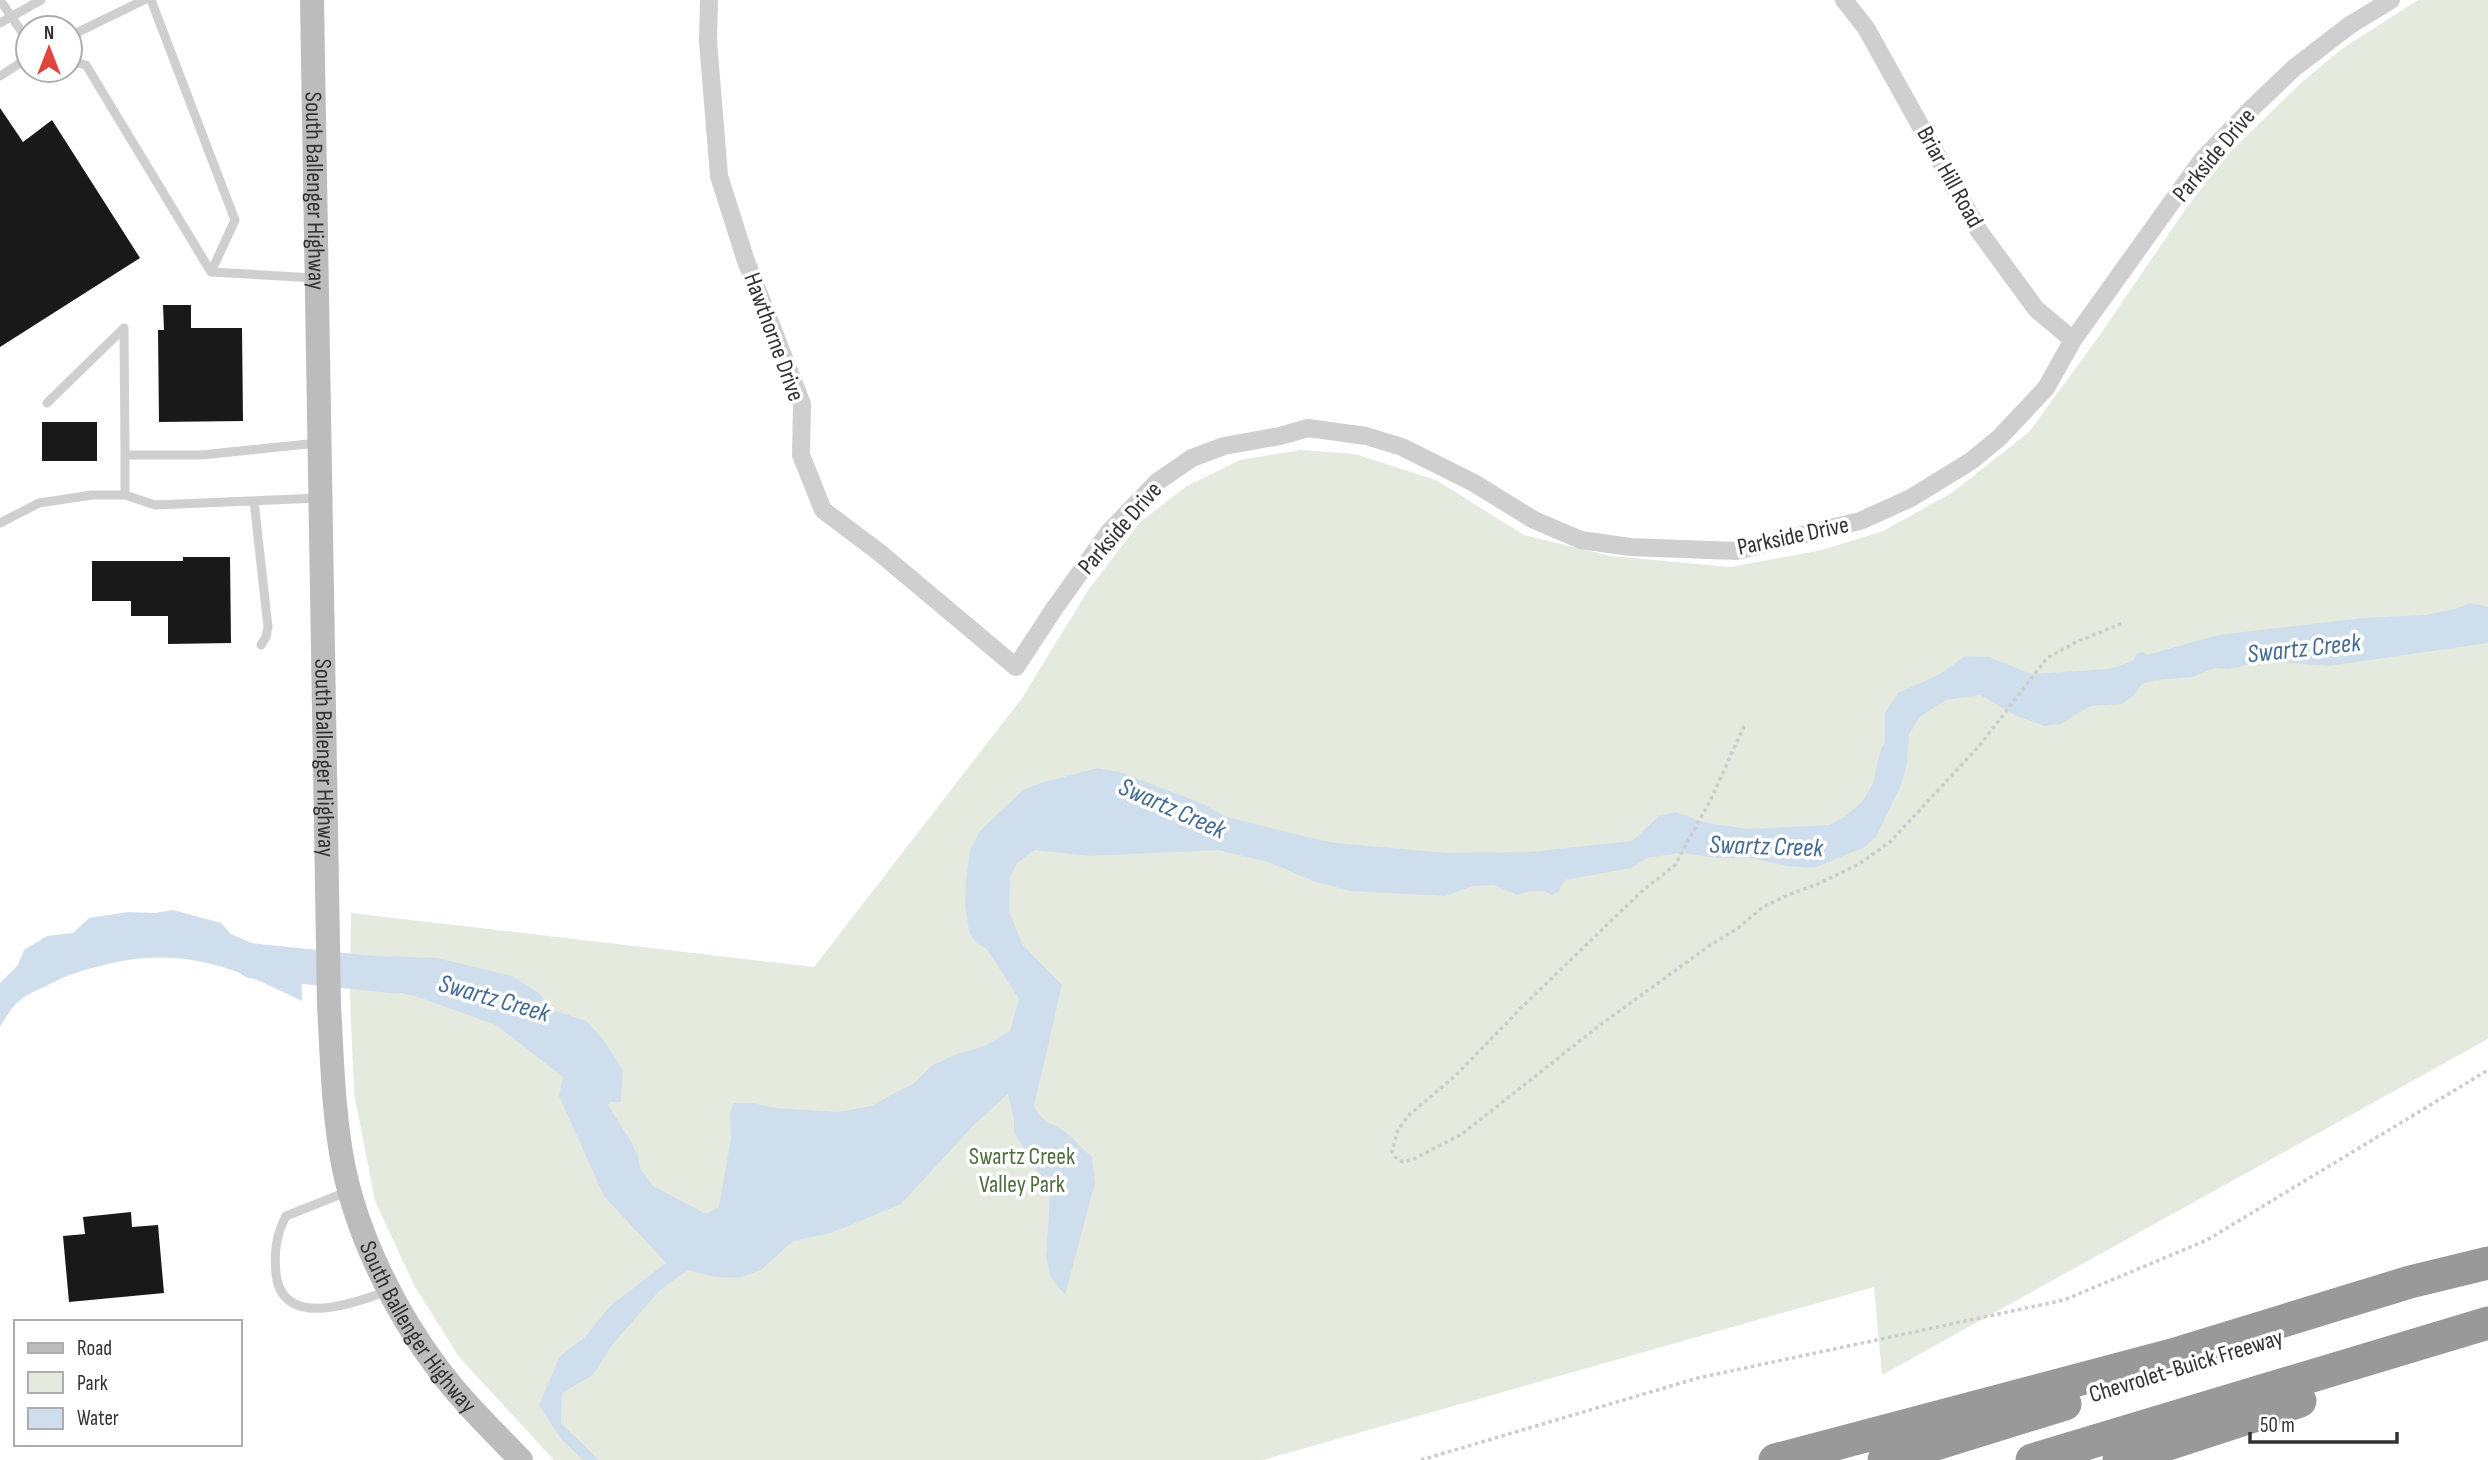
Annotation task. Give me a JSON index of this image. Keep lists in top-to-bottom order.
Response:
{
  "streets": {
    "highway": ["Chevrolet-Buick Freeway"],
    "street": [
      "Parkside Drive",
      "Briar Hill Road",
      "South Ballenger Highway",
      "Hawthorne Drive"
    ]
  },
  "crossings": [
    ["Parkside Drive", "Briar Hill Road"],
    ["Parkside Drive", "Hawthorne Drive"]
  ],
  "water": ["Swartz Creek"],
  "parks": ["Swartz Creek Valley Park"],
  "legend": ["Road", "Park", "Water"],
  "scale_bar": "50 m",
  "north": "top"
}
